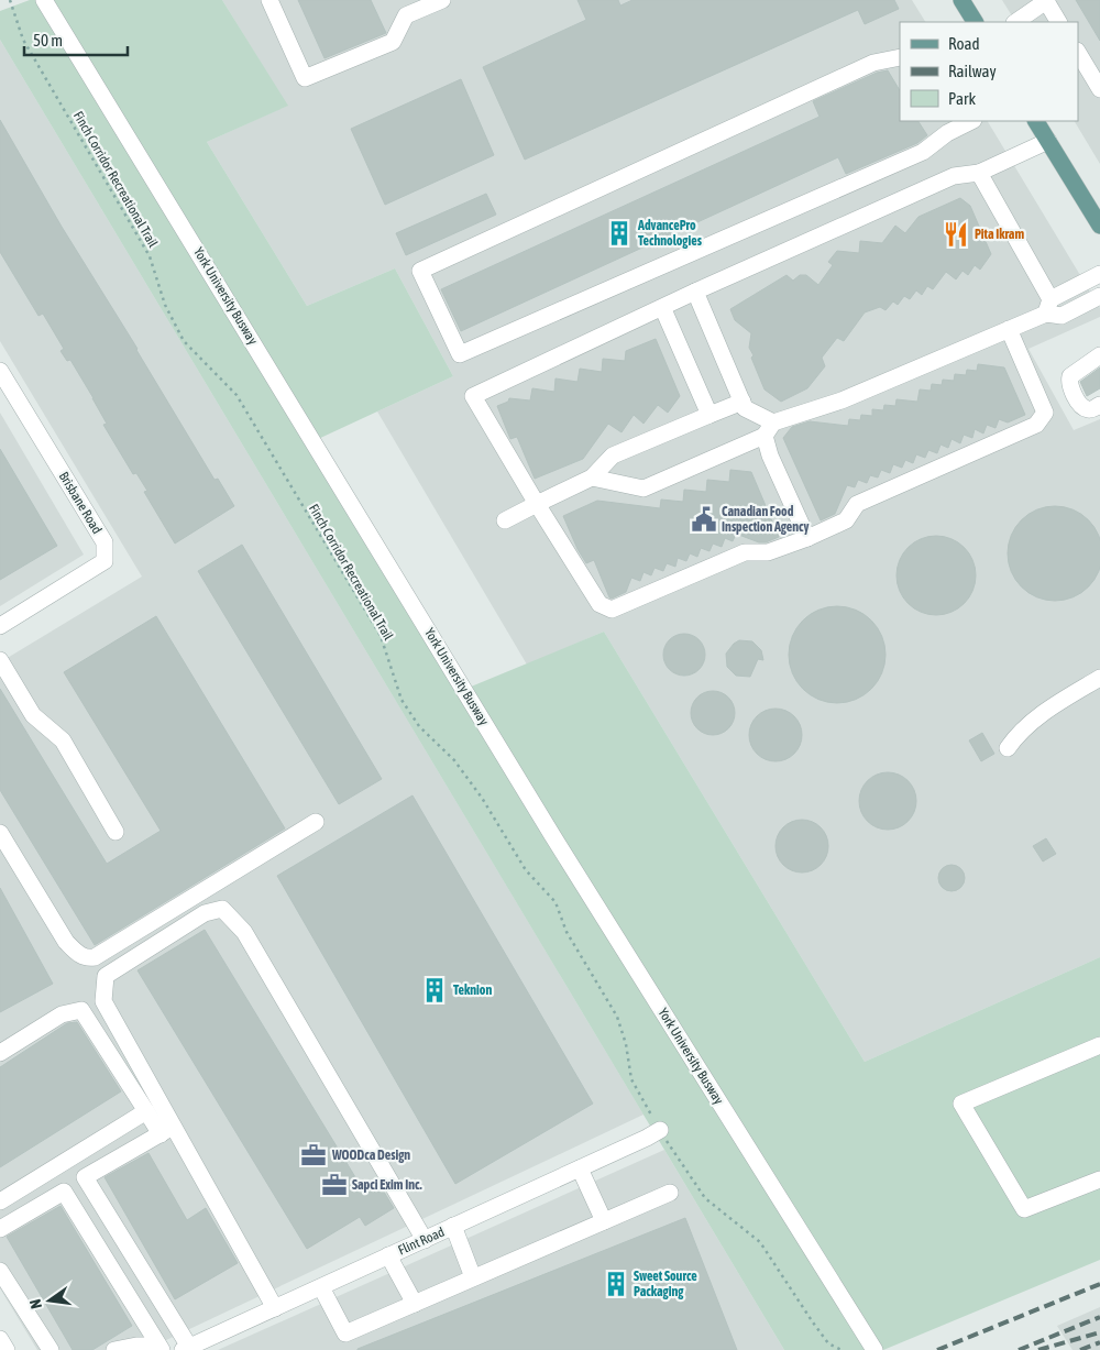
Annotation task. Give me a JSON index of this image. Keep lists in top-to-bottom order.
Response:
{
  "streets": {
    "street": ["York University Busway", "Brisbane Road", "Flint Road"],
    "path": ["Finch Corridor Recreational Trail"]
  },
  "crossings": [
    ["Finch Corridor Recreational Trail", "Flint Road"]
  ],
  "places": {
    "building": ["AdvancePro Technologies", "Teknion", "Sweet Source Packaging"],
    "restaurant": ["Pita Ikram"],
    "public building": ["Canadian Food Inspection Agency"],
    "office": ["WOODca Design", "Sapci Exim Inc."]
  },
  "legend": ["Road", "Railway", "Park"],
  "scale_bar": "50 m",
  "north": "left"
}
